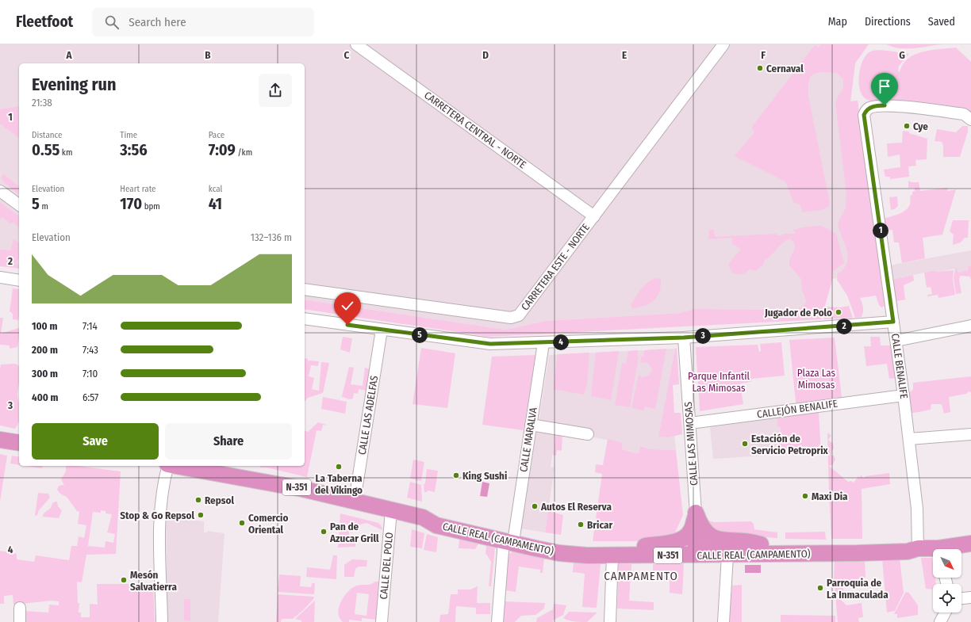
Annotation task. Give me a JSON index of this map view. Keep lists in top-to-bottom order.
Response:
{
  "streets": {
    "highway": ["N-351", "CALLE REAL (CAMPAMENTO)"],
    "street": [
      "CARRETERA CENTRAL - NORTE",
      "CARRETERA ESTE - NORTE",
      "CALLE BENALIFE",
      "CALLEJÓN BENALIFE",
      "CALLE LAS ADELFAS",
      "CALLE MARALVA",
      "CALLE LAS MIMOSAS",
      "CALLE DEL POLO"
    ]
  },
  "crossings": [
    ["CARRETERA CENTRAL - NORTE", "CARRETERA ESTE - NORTE"],
    ["CALLE BENALIFE", "CALLEJÓN BENALIFE"],
    ["CALLE BENALIFE", "CALLE REAL (CAMPAMENTO)"],
    ["CALLEJÓN BENALIFE", "CALLE LAS MIMOSAS"],
    ["CALLE LAS ADELFAS", "CALLE REAL (CAMPAMENTO)"],
    ["CALLE MARALVA", "CALLE REAL (CAMPAMENTO)"],
    ["CALLE REAL (CAMPAMENTO)", "CALLE DEL POLO"]
  ],
  "districts": ["CAMPAMENTO"],
  "parks": ["Plaza Las Mimosas", "Parque Infantil Las Mimosas"],
  "places": [
    "Cernaval",
    "Cye",
    "Jugador de Polo",
    "Estación de Servicio Petroprix",
    "La Taberna del Vikingo",
    "King Sushi",
    "Maxi Dia",
    "Repsol",
    "Autos El Reserva",
    "Stop & Go Repsol",
    "Comercio Oriental",
    "Bricar",
    "Pan de Azucar Grill",
    "Mesón Salvatierra",
    "Parroquia de La Inmaculada"
  ],
  "north": "bottom right",
  "page": {
    "header": "Fleetfoot",
    "search": "Search here",
    "nav": ["Map", "Directions", "Saved"],
    "heading": ["Evening run", "21:38"],
    "stats": [
      ["Distance", "0.55 km"],
      ["Time", "3:56"],
      ["Pace", "7:09 /km"],
      ["Elevation", "5 m"],
      ["Heart rate", "170 bpm"],
      ["kcal", "41"]
    ],
    "pins": [
      "1",
      "2",
      "5",
      "3",
      "4"
    ],
    "chart": ["Elevation", "132–136 m"],
    "list": [
      {
        "name": "100 m",
        "note": "7:14"
      },
      {
        "name": "200 m",
        "note": "7:43"
      },
      {
        "name": "300 m",
        "note": "7:10"
      },
      {
        "name": "400 m",
        "note": "6:57"
      }
    ],
    "buttons": ["Save", "Share"]
  },
  "grid": {
    "columns": [
      "A",
      "B",
      "C",
      "D",
      "E",
      "F",
      "G"
    ],
    "rows": [
      "1",
      "2",
      "3",
      "4"
    ]
  }
}
